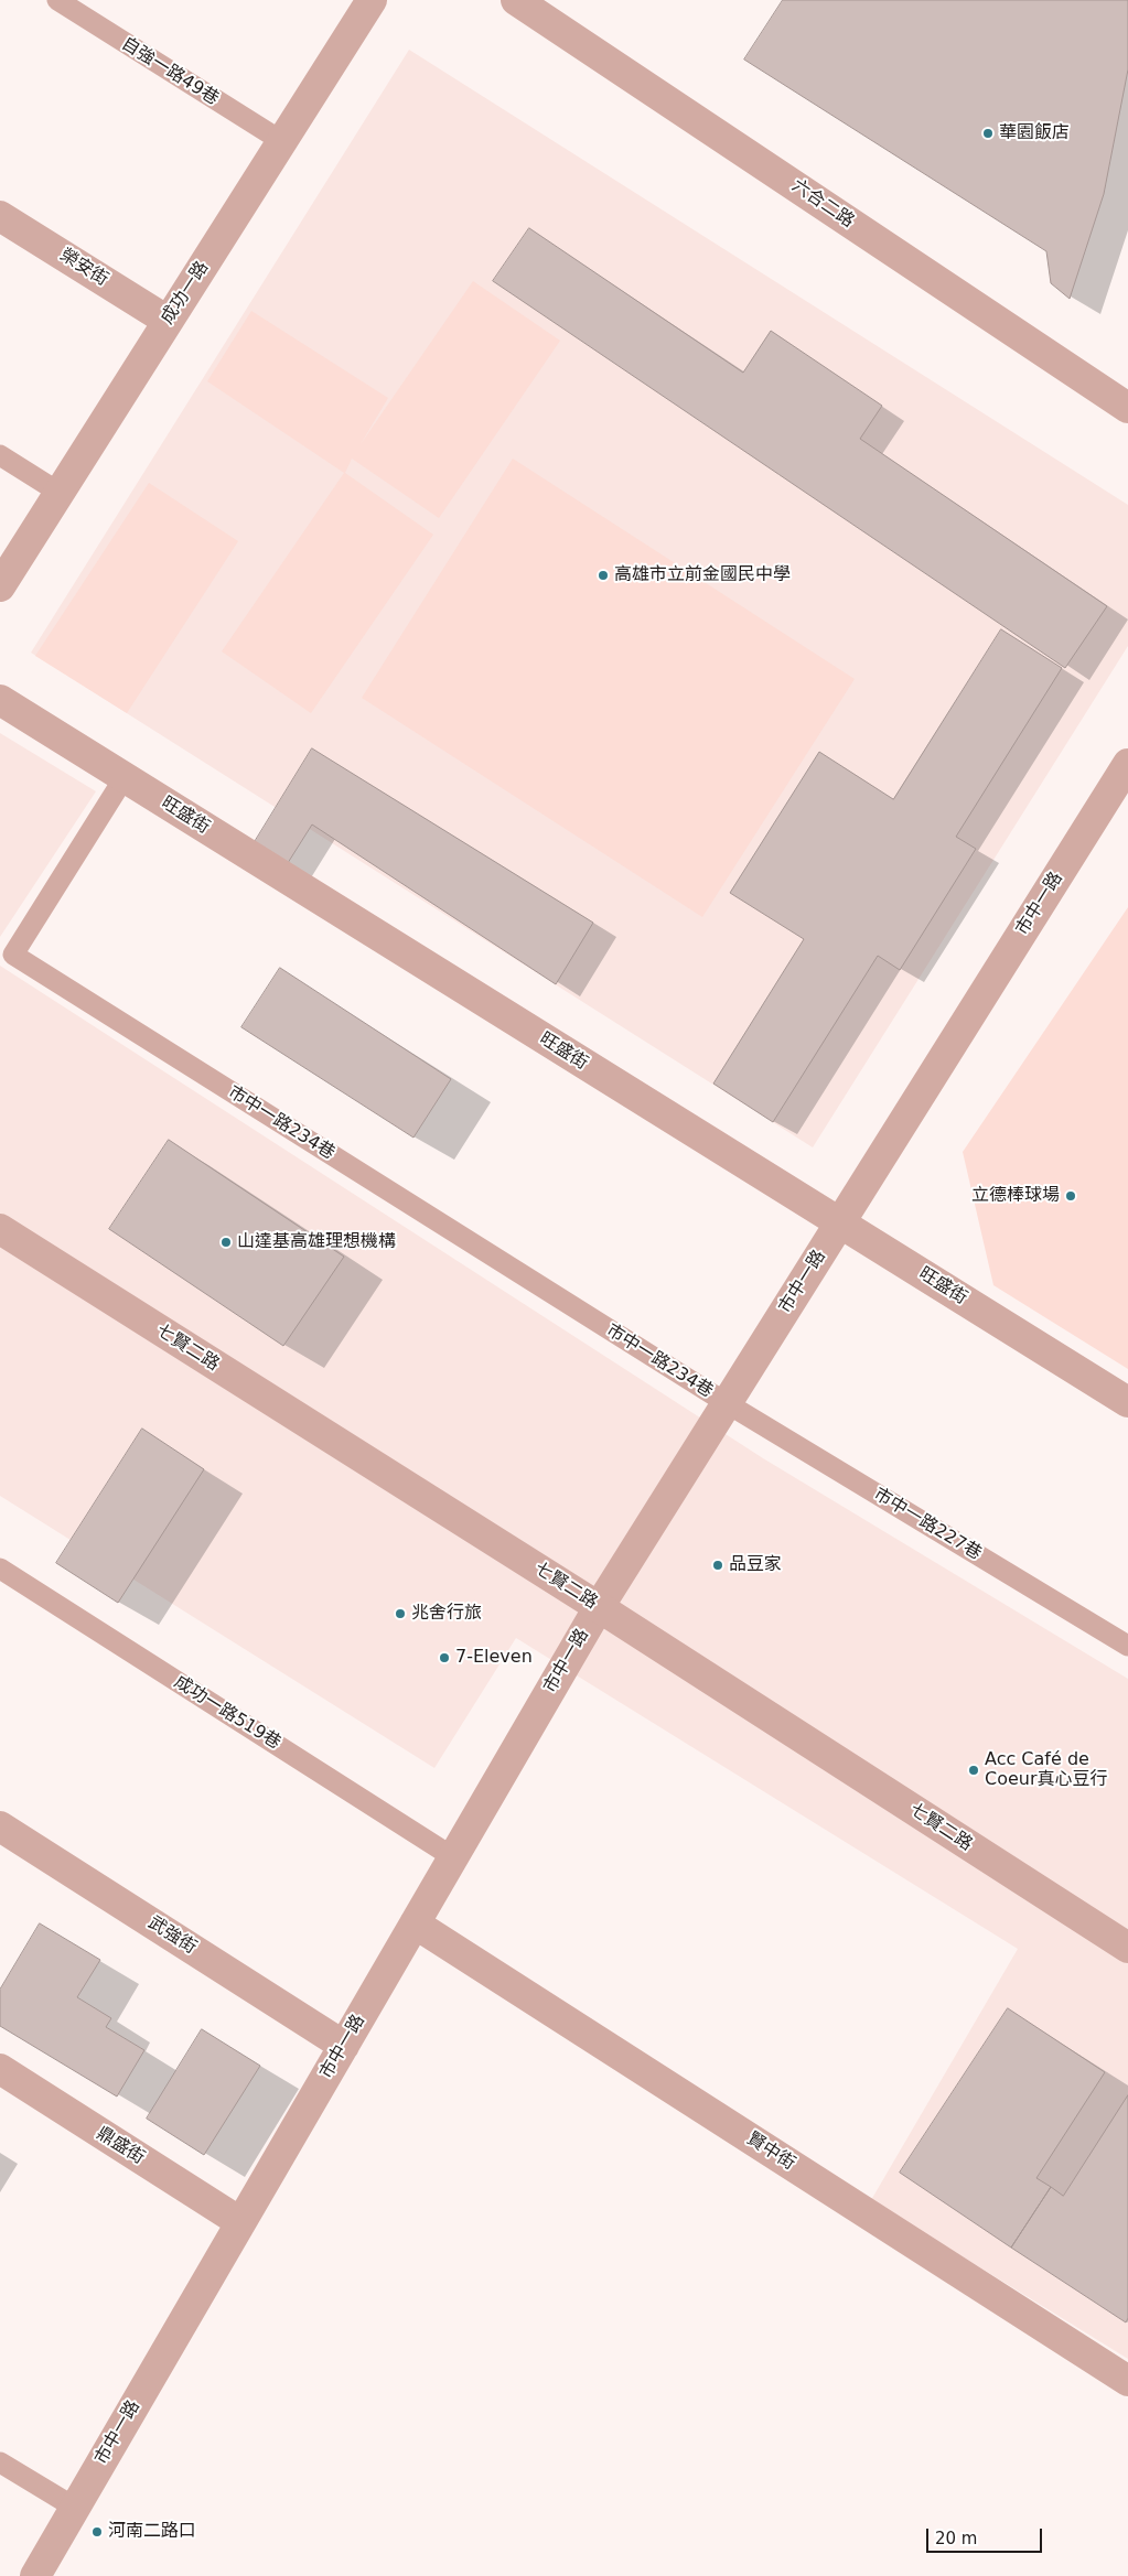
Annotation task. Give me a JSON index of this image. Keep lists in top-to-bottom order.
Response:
{
  "streets": {
    "street": [
      "六合二路",
      "榮安街",
      "成功一路",
      "旺盛街",
      "市中一路",
      "七賢二路",
      "武強街",
      "鼎盛街",
      "賢中街"
    ],
    "lane": [
      "自強一路49巷",
      "市中一路234巷",
      "市中一路227巷",
      "成功一路519巷"
    ]
  },
  "crossings": [
    ["自強一路49巷", "成功一路"],
    ["榮安街", "成功一路"],
    ["旺盛街", "市中一路"],
    ["旺盛街", "市中一路234巷"],
    ["市中一路", "市中一路234巷"],
    ["市中一路", "七賢二路"],
    ["市中一路", "市中一路227巷"],
    ["市中一路", "成功一路519巷"],
    ["市中一路", "武強街"],
    ["市中一路", "鼎盛街"],
    ["市中一路", "賢中街"],
    ["市中一路234巷", "市中一路227巷"]
  ],
  "places": [
    "華園飯店",
    "高雄市立前金國民中學",
    "立德棒球場",
    "山達基高雄理想機構",
    "品豆家",
    "兆舍行旅",
    "7-Eleven",
    "Acc Café de Coeur真心豆行",
    "河南二路口"
  ],
  "scale_bar": "20 m"
}
